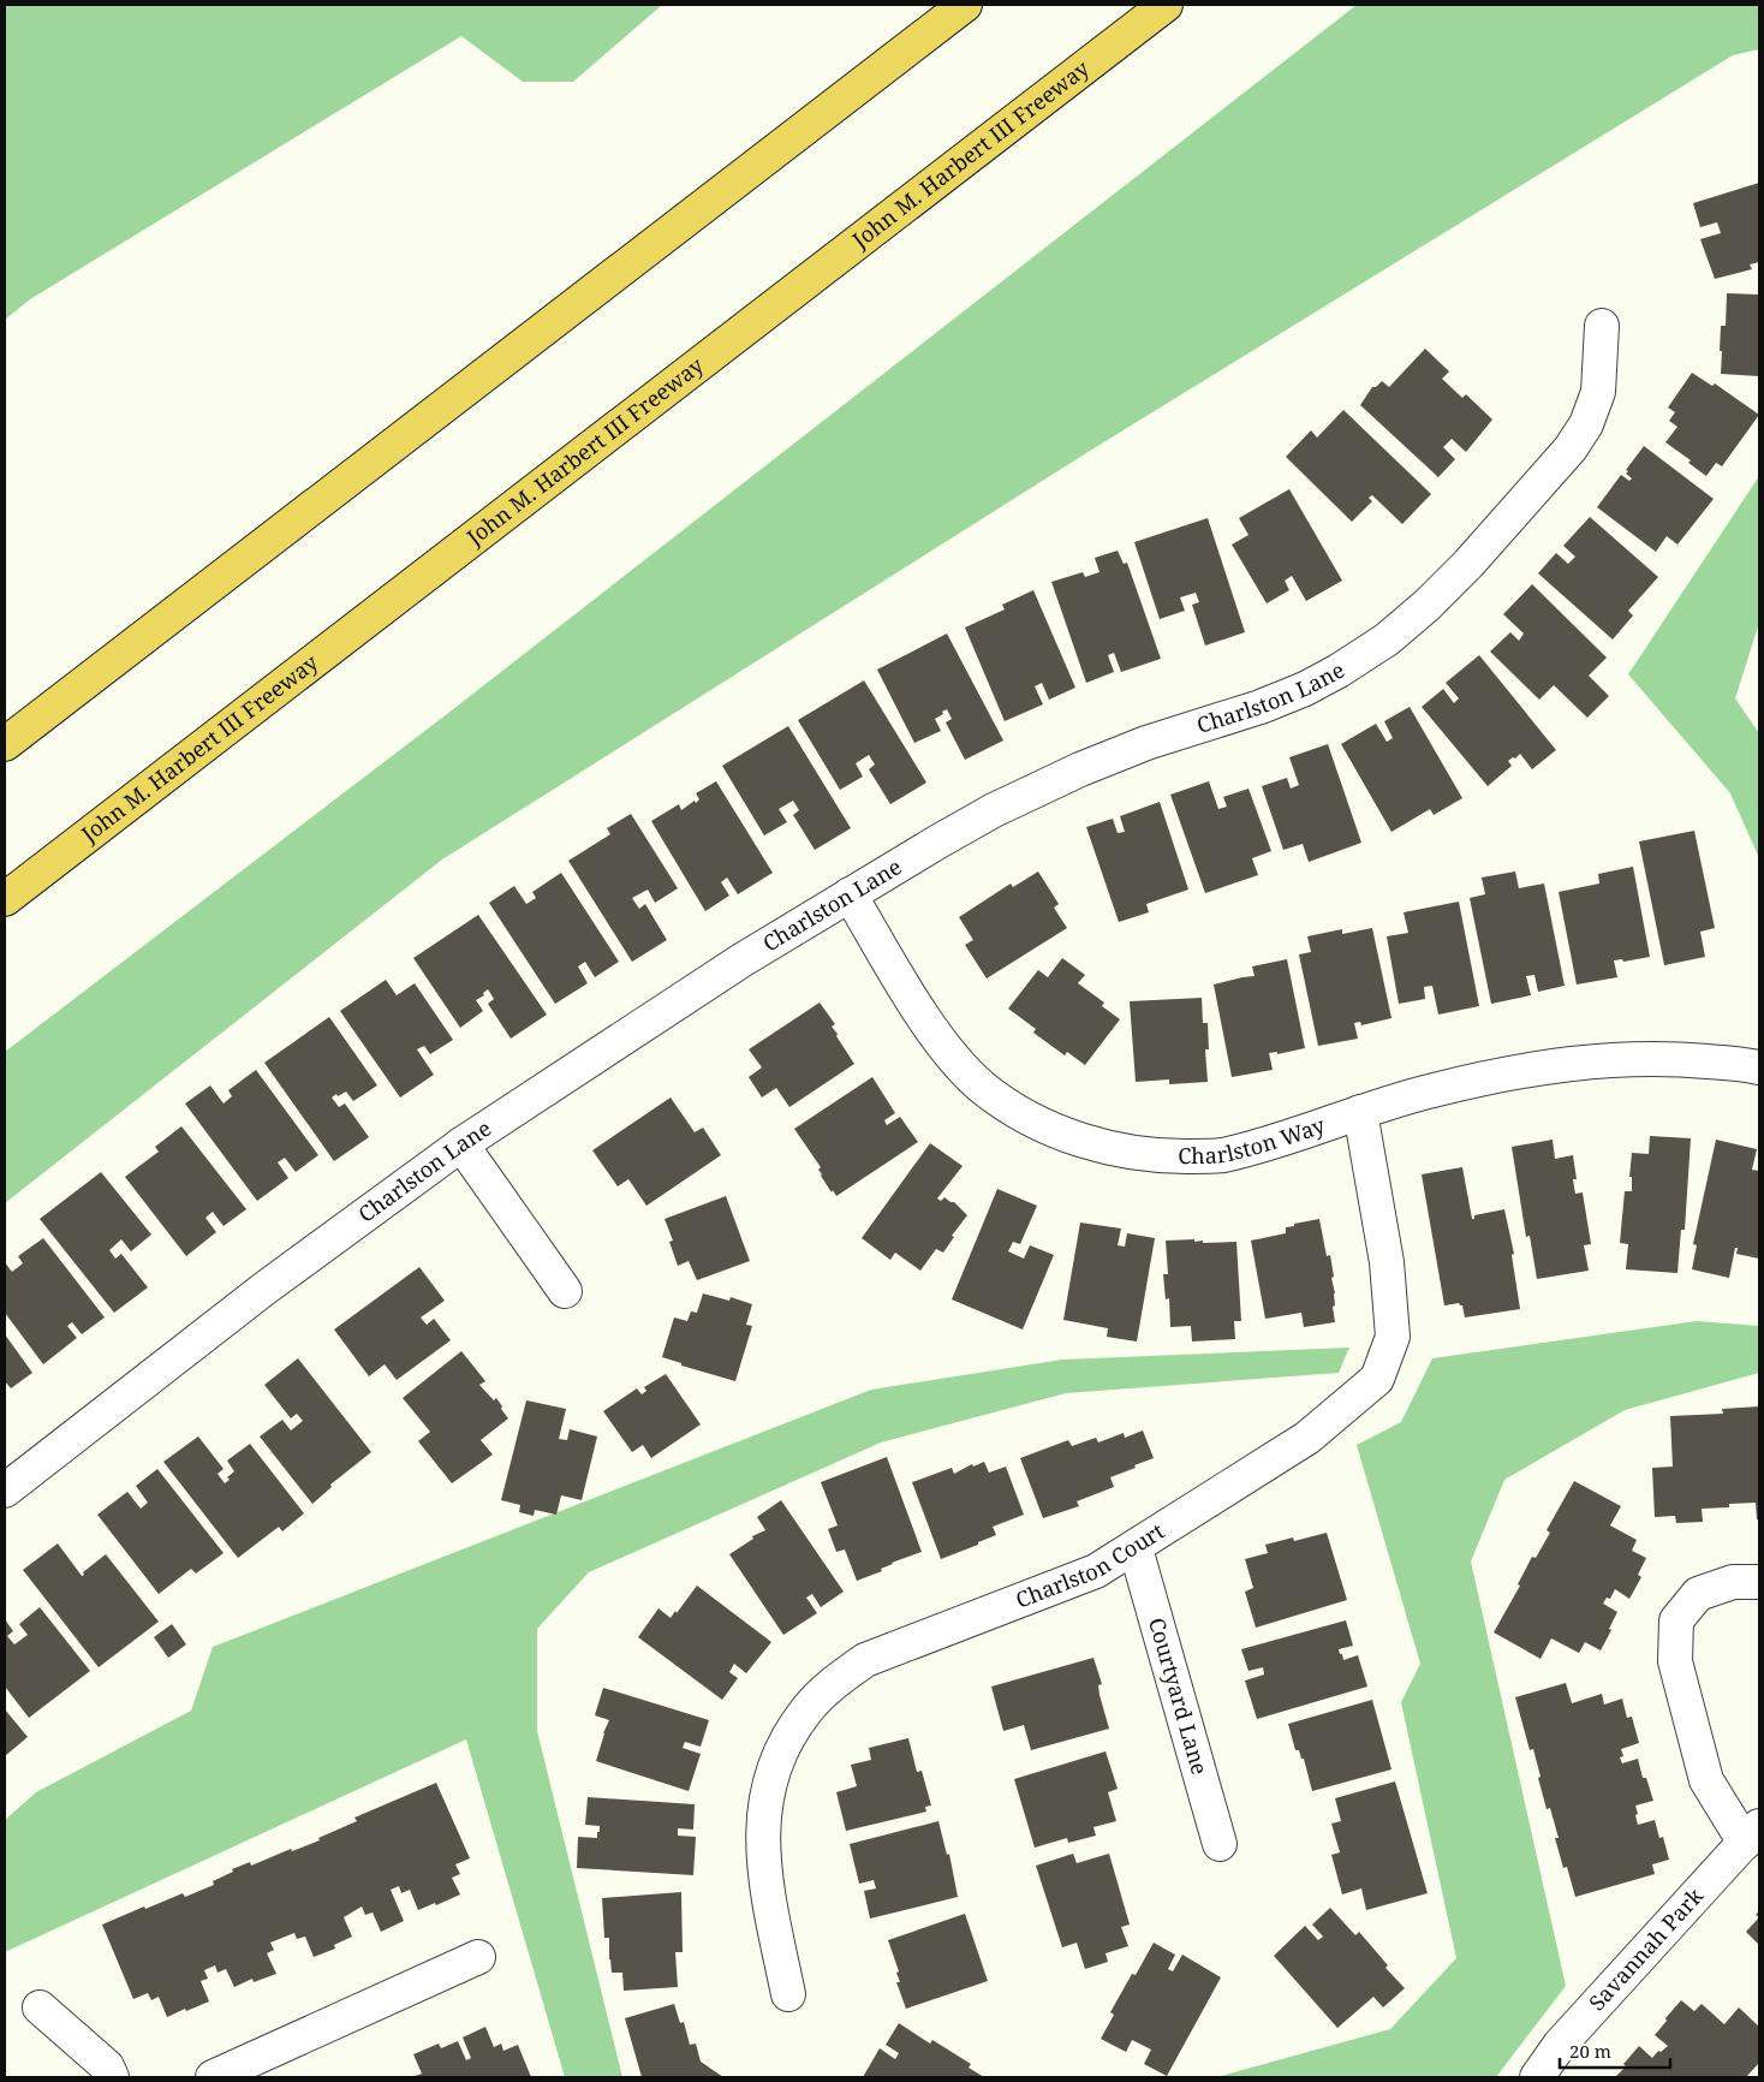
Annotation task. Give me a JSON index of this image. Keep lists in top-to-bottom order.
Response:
{
  "streets": {
    "highway": ["John M. Harbert III Freeway"],
    "street": [
      "Charlston Lane",
      "Charlston Way",
      "Charlston Court",
      "Courtyard Lane",
      "Savannah Park"
    ]
  },
  "crossings": [
    ["Charlston Lane", "Charlston Way"],
    ["Charlston Way", "Charlston Court"],
    ["Charlston Court", "Courtyard Lane"]
  ],
  "scale_bar": "20 m"
}
